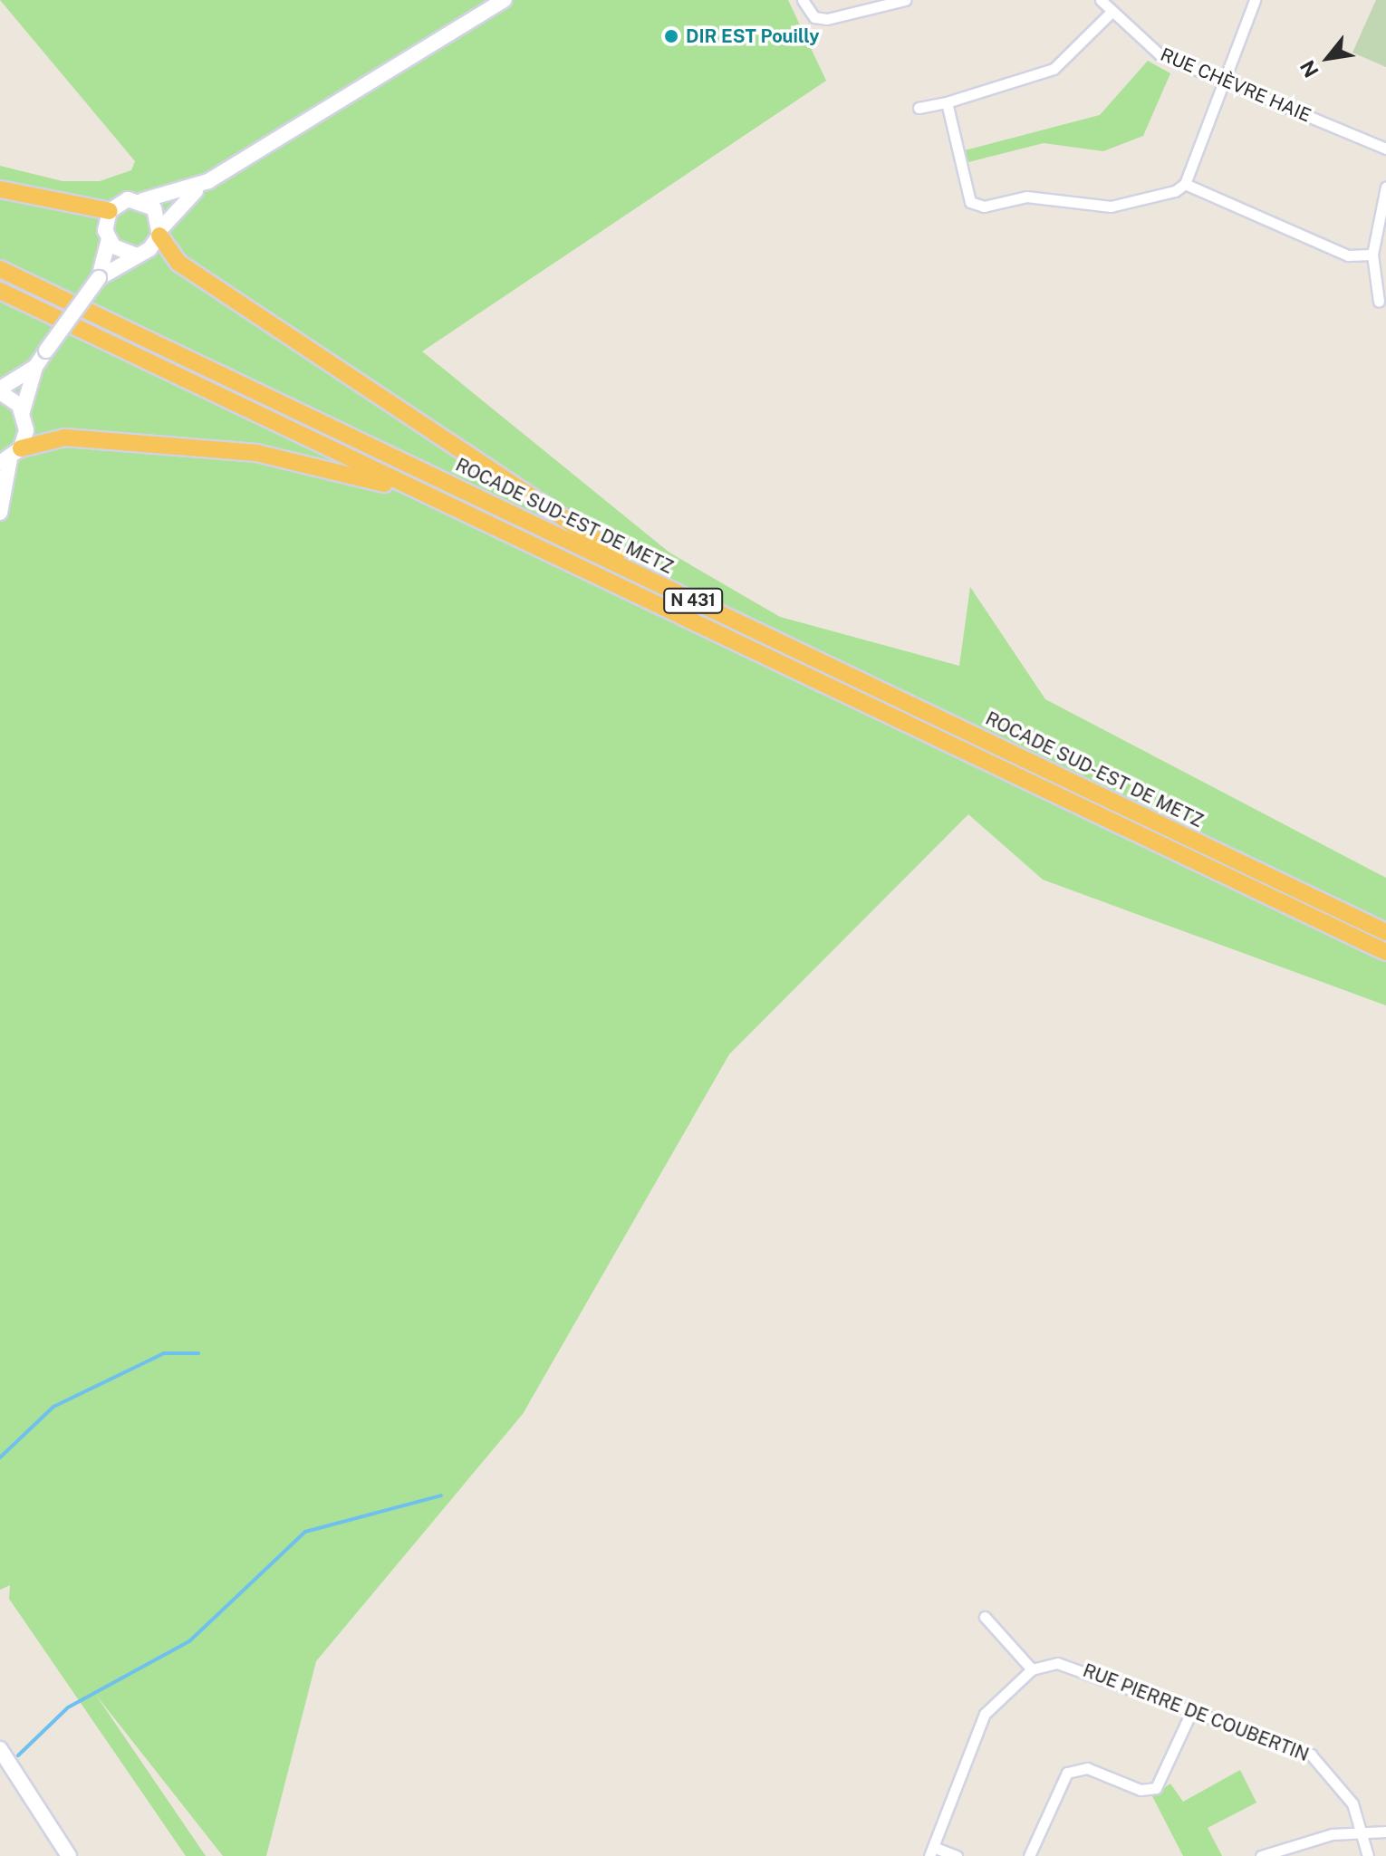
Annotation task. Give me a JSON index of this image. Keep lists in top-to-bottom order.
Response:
{
  "streets": {
    "highway": ["ROCADE SUD-EST DE METZ", "N 431"],
    "street": ["RUE CHÈVRE HAIE", "RUE PIERRE DE COUBERTIN"]
  },
  "places": ["DIR EST Pouilly"],
  "north": "bottom left"
}
